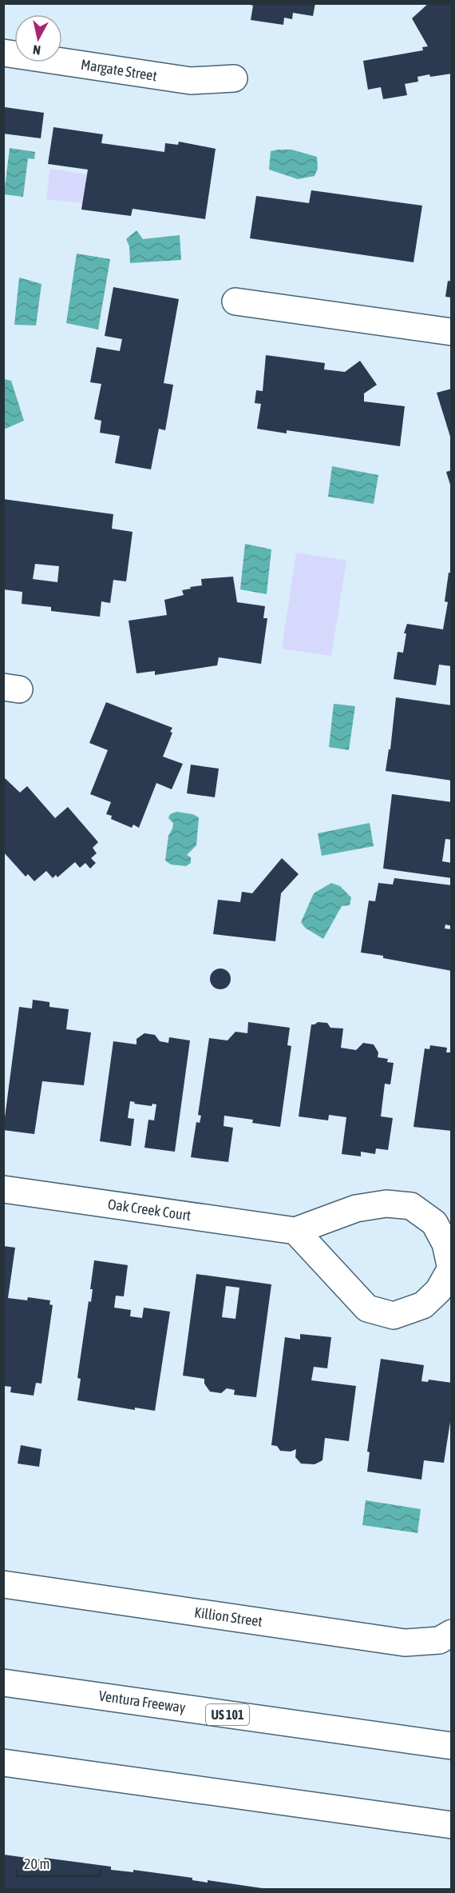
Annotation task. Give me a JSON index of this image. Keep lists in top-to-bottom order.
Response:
{
  "streets": {
    "main road": [
      "Margate Street",
      "Oak Creek Court",
      "Killion Street",
      "Ventura Freeway",
      "US 101"
    ]
  },
  "scale_bar": "20 m",
  "north": "bottom"
}
